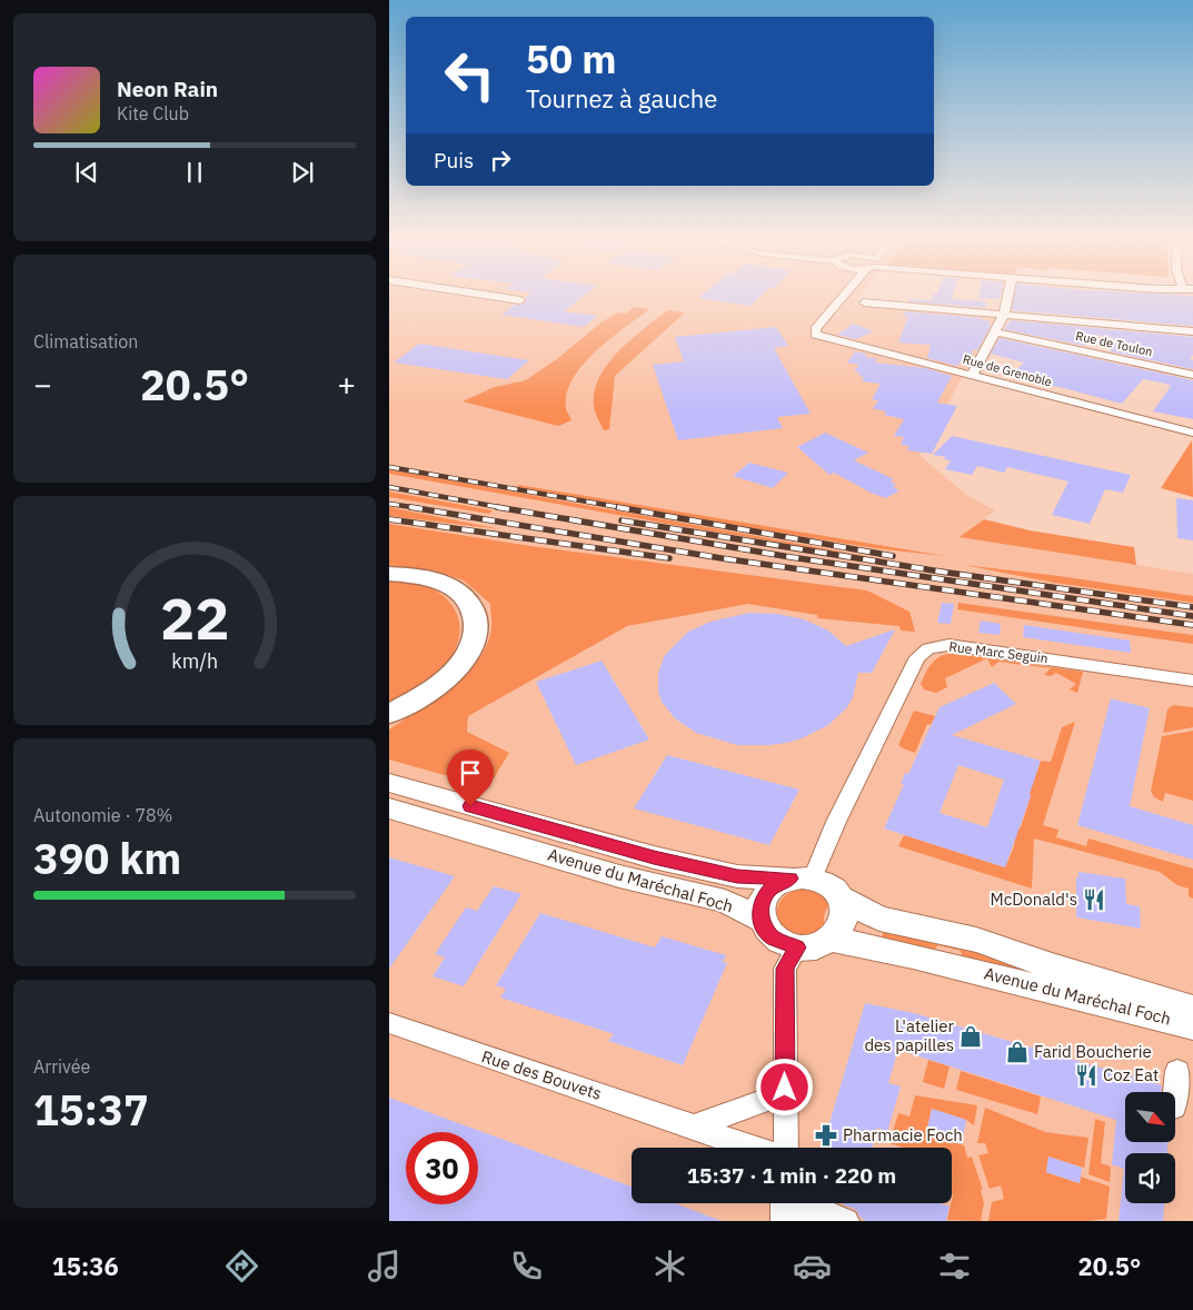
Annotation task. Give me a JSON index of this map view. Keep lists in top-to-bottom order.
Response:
{
  "streets": {
    "main road": ["Avenue du Maréchal Foch"],
    "street": [
      "Rue de Toulon",
      "Rue de Grenoble",
      "Rue Marc Seguin",
      "Rue des Bouvets"
    ]
  },
  "crossings": [
    ["Rue Marc Seguin", "Avenue du Maréchal Foch"]
  ],
  "places": {
    "restaurant": ["McDonald's", "Coz Eat"],
    "shop": ["L'atelier des papilles", "Farid Boucherie"],
    "pharmacy": ["Pharmacie Foch"]
  },
  "north": "bottom right",
  "page": {
    "turn": ["50 m", "Tournez à gauche"],
    "song": ["Neon Rain", "Kite Club"],
    "then": "Puis",
    "tile": [
      "Climatisation",
      ["Autonomie · 78%", "390 km"],
      ["Arrivée", "15:37"]
    ],
    "heat": ["−", "20.5°", "+"],
    "limit": "30",
    "trip": "15:37 · 1 min · 220 m",
    "tabs": ["15:36", "20.5°"],
    "gauge": ["22", "km/h"]
  }
}
